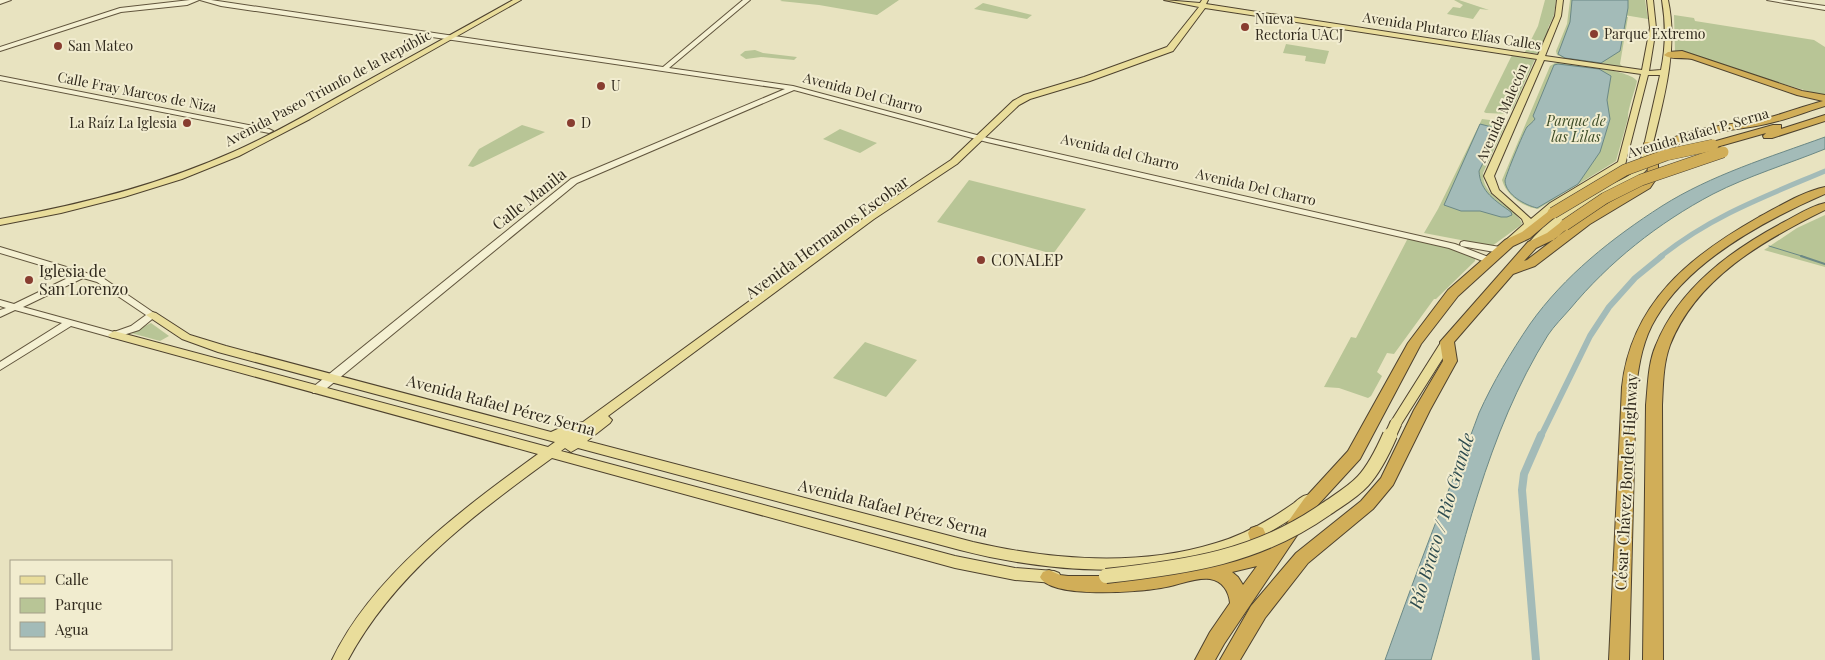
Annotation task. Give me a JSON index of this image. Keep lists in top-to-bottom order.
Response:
{
  "streets": {
    "highway": ["Avenida Rafael P. Serna", "Avenida Rafael Pérez Serna", "César Chávez Border Highway"],
    "main road": [
      "Avenida Plutarco Elías Calles",
      "Avenida Paseo Triunfo de la Repúblic",
      "Avenida Malecón",
      "Avenida Hermanos Escobar"
    ],
    "street": [
      "Calle Fray Marcos de Niza",
      "Avenida Del Charro",
      "Avenida del Charro",
      "Calle Manila"
    ]
  },
  "crossings": [
    ["Avenida Plutarco Elías Calles", "Avenida Malecón"],
    ["Avenida Plutarco Elías Calles", "Avenida Hermanos Escobar"],
    ["Avenida Paseo Triunfo de la Repúblic", "Calle Fray Marcos de Niza"],
    ["Avenida Del Charro", "Avenida del Charro"],
    ["Avenida Del Charro", "Calle Manila"],
    ["Avenida Del Charro", "Avenida Hermanos Escobar"],
    ["Avenida Del Charro", "Avenida Rafael Pérez Serna"],
    ["Avenida Malecón", "Avenida Rafael P. Serna"],
    ["Avenida Rafael P. Serna", "Avenida del Charro"],
    ["Avenida Rafael P. Serna", "Avenida Rafael Pérez Serna"],
    ["Avenida del Charro", "Avenida Rafael Pérez Serna"],
    ["Calle Manila", "Avenida Rafael Pérez Serna"],
    ["Avenida Hermanos Escobar", "Avenida Rafael Pérez Serna"]
  ],
  "water": ["Río Bravo / Rio Grande"],
  "parks": ["Parque de las Lilas"],
  "places": [
    "Nueva Rectoría UACJ",
    "Parque Extremo",
    "San Mateo",
    "U",
    "La Raíz La Iglesia",
    "D",
    "CONALEP",
    "Iglesia de San Lorenzo"
  ],
  "legend": ["Calle", "Parque", "Agua"]
}
